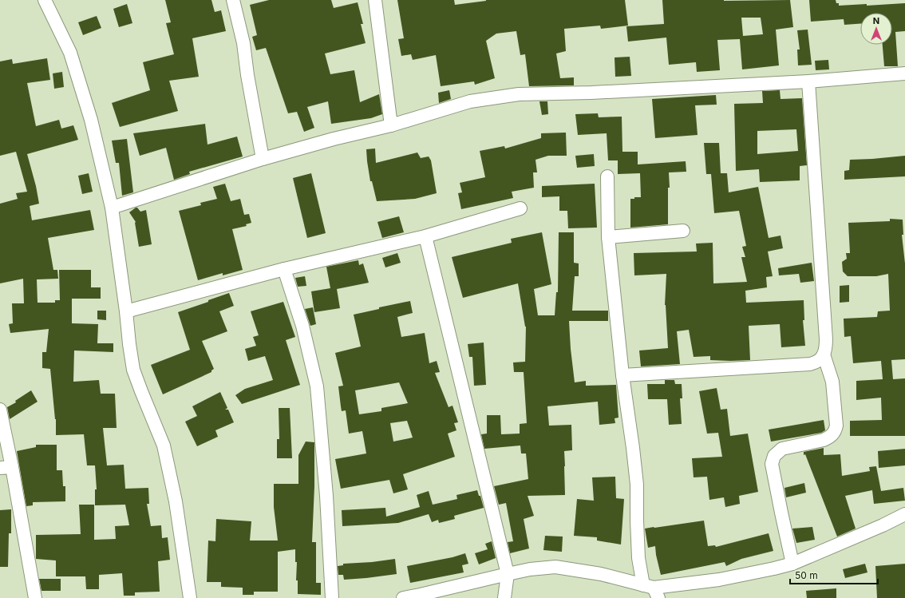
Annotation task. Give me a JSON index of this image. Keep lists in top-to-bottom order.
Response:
{
  "scale_bar": "50 m",
  "north": "top"
}
